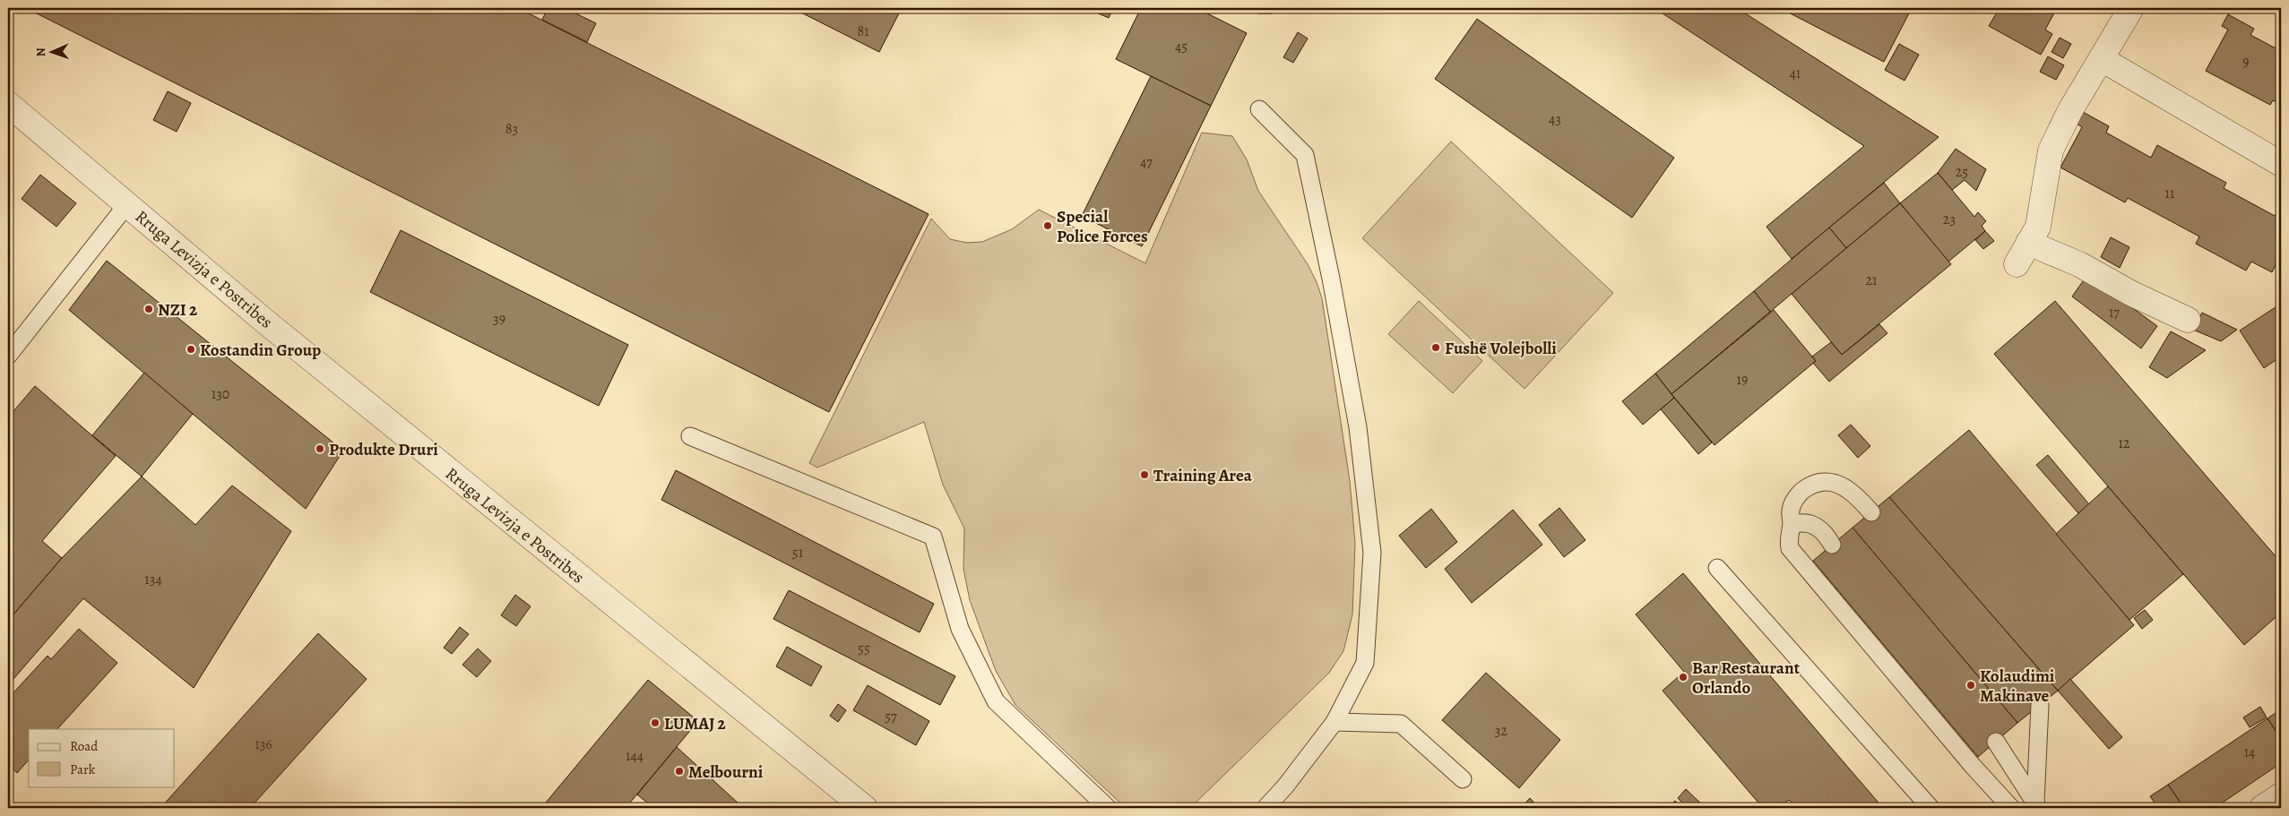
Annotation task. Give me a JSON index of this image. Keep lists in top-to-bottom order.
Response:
{
  "streets": {
    "street": ["Rruga Levizja e Postribes"]
  },
  "places": [
    "Special Police Forces",
    "NZI 2",
    "Fushë Volejbolli",
    "Kostandin Group",
    "Produkte Druri",
    "Training Area",
    "Bar Restaurant Orlando",
    "Kolaudimi Makinave",
    "LUMAJ 2",
    "Melbourni"
  ],
  "house_numbers": [
    "81",
    "45",
    "9",
    "41",
    "43",
    "83",
    "47",
    "25",
    "11",
    "23",
    "21",
    "17",
    "39",
    "19",
    "130",
    "12",
    "51",
    "134",
    "55",
    "57",
    "32",
    "136",
    "14",
    "144"
  ],
  "legend": ["Road", "Park"],
  "north": "left"
}
